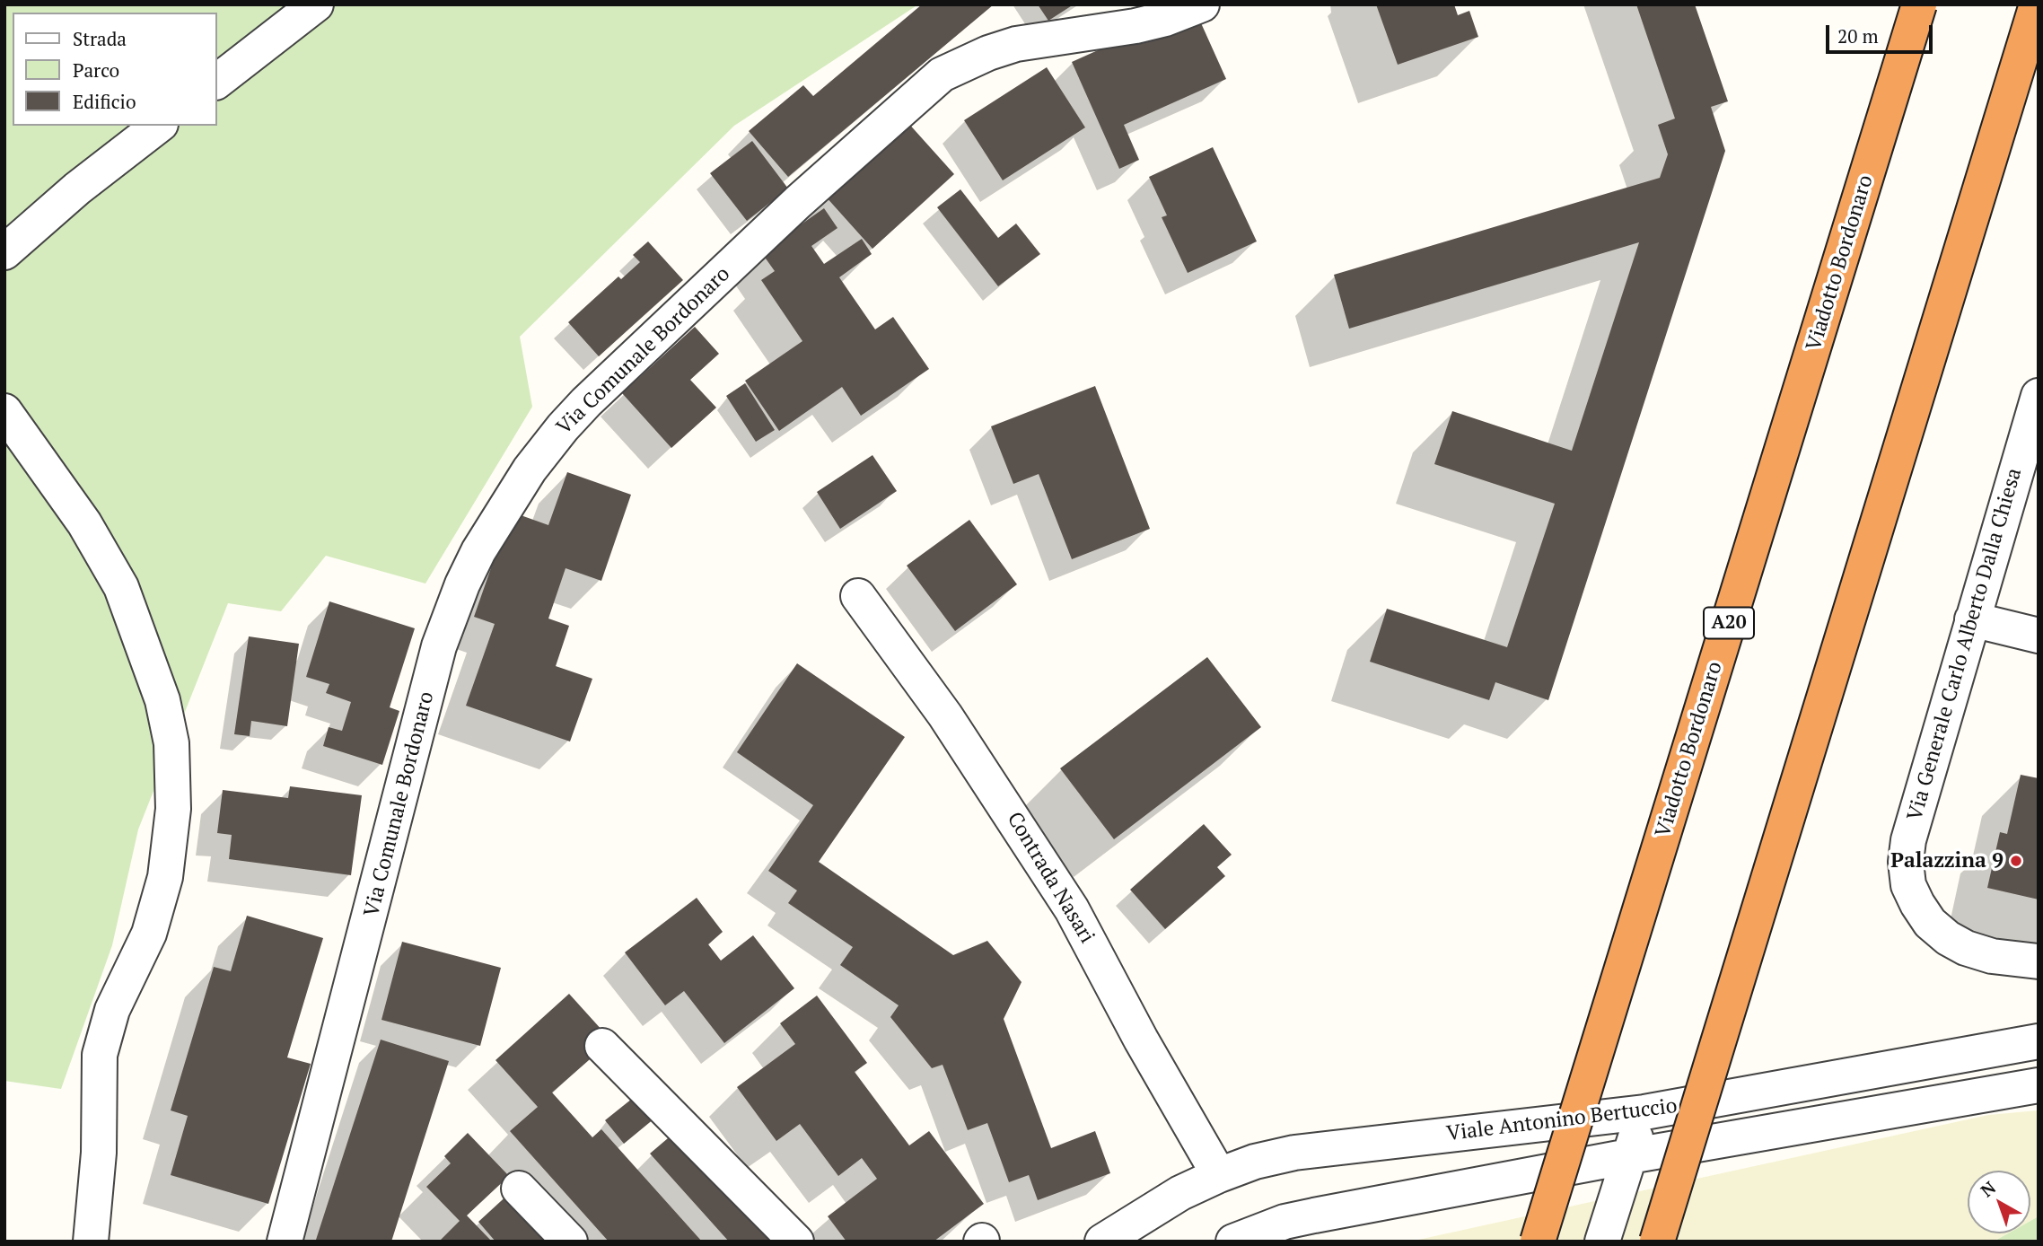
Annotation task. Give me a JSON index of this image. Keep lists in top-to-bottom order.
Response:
{
  "streets": {
    "highway": ["Viadotto Bordonaro", "A20"],
    "street": [
      "Via Comunale Bordonaro",
      "Via Generale Carlo Alberto Dalla Chiesa",
      "Contrada Nasari",
      "Viale Antonino Bertuccio"
    ]
  },
  "crossings": [
    ["Contrada Nasari", "Viale Antonino Bertuccio"]
  ],
  "places": ["Palazzina 9"],
  "legend": ["Strada", "Parco", "Edificio"],
  "scale_bar": "20 m",
  "north": "top left"
}
